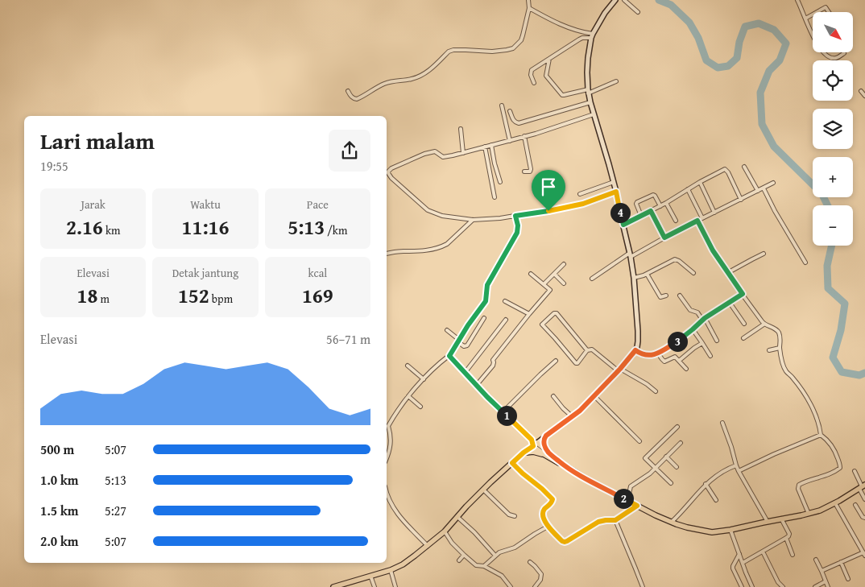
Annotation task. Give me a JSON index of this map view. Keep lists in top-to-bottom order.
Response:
{
  "north": "bottom right",
  "page": {
    "map_buttons": ["+", "−"],
    "heading": ["Lari malam", "19:55"],
    "stats": [
      ["Jarak", "2.16 km"],
      ["Waktu", "11:16"],
      ["Pace", "5:13 /km"],
      ["Elevasi", "18 m"],
      ["Detak jantung", "152 bpm"],
      ["kcal", "169"]
    ],
    "pins": [
      "4",
      "3",
      "1",
      "2"
    ],
    "chart": ["Elevasi", "56–71 m"],
    "list": [
      {
        "name": "500 m",
        "note": "5:07"
      },
      {
        "name": "1.0 km",
        "note": "5:13"
      },
      {
        "name": "1.5 km",
        "note": "5:27"
      },
      {
        "name": "2.0 km",
        "note": "5:07"
      }
    ]
  }
}
